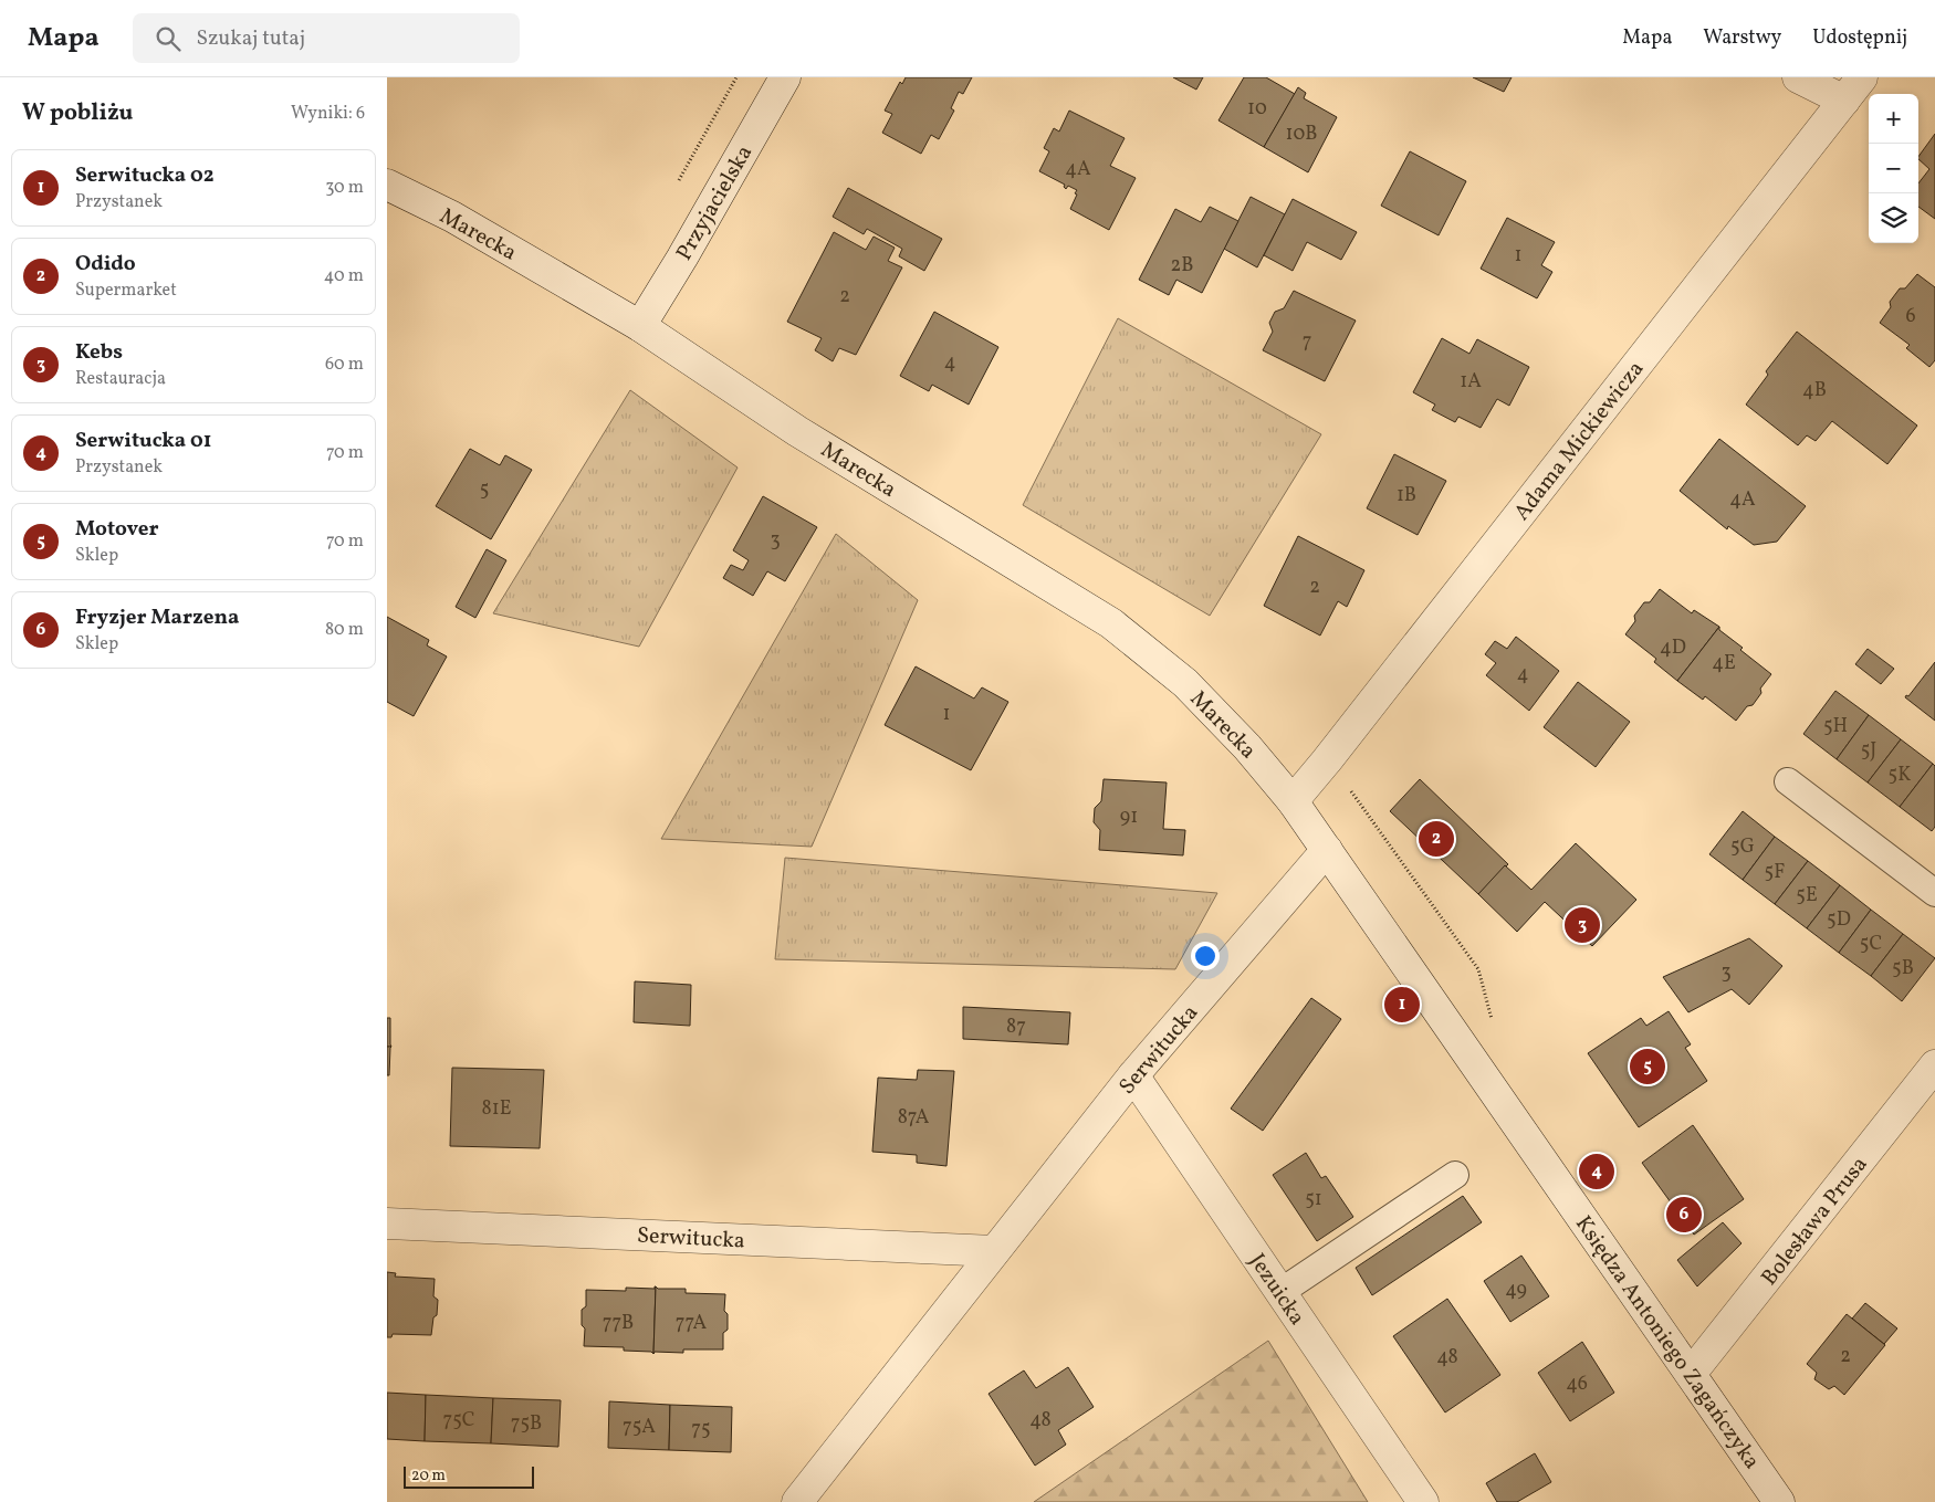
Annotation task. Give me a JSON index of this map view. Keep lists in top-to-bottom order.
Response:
{
  "streets": {
    "street": [
      "Przyjacielska",
      "Marecka",
      "Adama Mickiewicza",
      "Serwitucka",
      "Bolesława Prusa",
      "Jezuicka",
      "Księdza Antoniego Zagańczyka"
    ]
  },
  "crossings": [
    ["Przyjacielska", "Marecka"],
    ["Marecka", "Adama Mickiewicza"],
    ["Marecka", "Księdza Antoniego Zagańczyka"],
    ["Adama Mickiewicza", "Księdza Antoniego Zagańczyka"],
    ["Serwitucka", "Jezuicka"],
    ["Serwitucka", "Księdza Antoniego Zagańczyka"],
    ["Bolesława Prusa", "Księdza Antoniego Zagańczyka"]
  ],
  "house_numbers": [
    "10",
    "10B",
    "4A",
    "1",
    "2B",
    "2",
    "6",
    "7",
    "4",
    "1A",
    "4B",
    "5",
    "1B",
    "4A",
    "3",
    "2",
    "4D",
    "4E",
    "4",
    "1",
    "5H",
    "5J",
    "5K",
    "91",
    "5G",
    "5F",
    "5E",
    "5D",
    "5C",
    "5B",
    "3",
    "87",
    "81E",
    "87A",
    "51",
    "49",
    "77B",
    "77A",
    "2",
    "48",
    "46",
    "75C",
    "48",
    "75B",
    "75A",
    "75"
  ],
  "scale_bar": "20 m",
  "page": {
    "header": "Mapa",
    "search": "Szukaj tutaj",
    "nav": ["Mapa", "Warstwy", "Udostępnij"],
    "heading": ["W pobliżu", "Wyniki: 6"],
    "map_buttons": ["+", "−"],
    "list": [
      {
        "mark": "1",
        "name": "Serwitucka 02",
        "note": "Przystanek",
        "value": "30 m"
      },
      {
        "mark": "2",
        "name": "Odido",
        "note": "Supermarket",
        "value": "40 m"
      },
      {
        "mark": "3",
        "name": "Kebs",
        "note": "Restauracja",
        "value": "60 m"
      },
      {
        "mark": "4",
        "name": "Serwitucka 01",
        "note": "Przystanek",
        "value": "70 m"
      },
      {
        "mark": "5",
        "name": "Motover",
        "note": "Sklep",
        "value": "70 m"
      },
      {
        "mark": "6",
        "name": "Fryzjer Marzena",
        "note": "Sklep",
        "value": "80 m"
      }
    ],
    "pins": [
      "2",
      "3",
      "1",
      "5",
      "4",
      "6"
    ],
    "scale": "20 m"
  }
}
